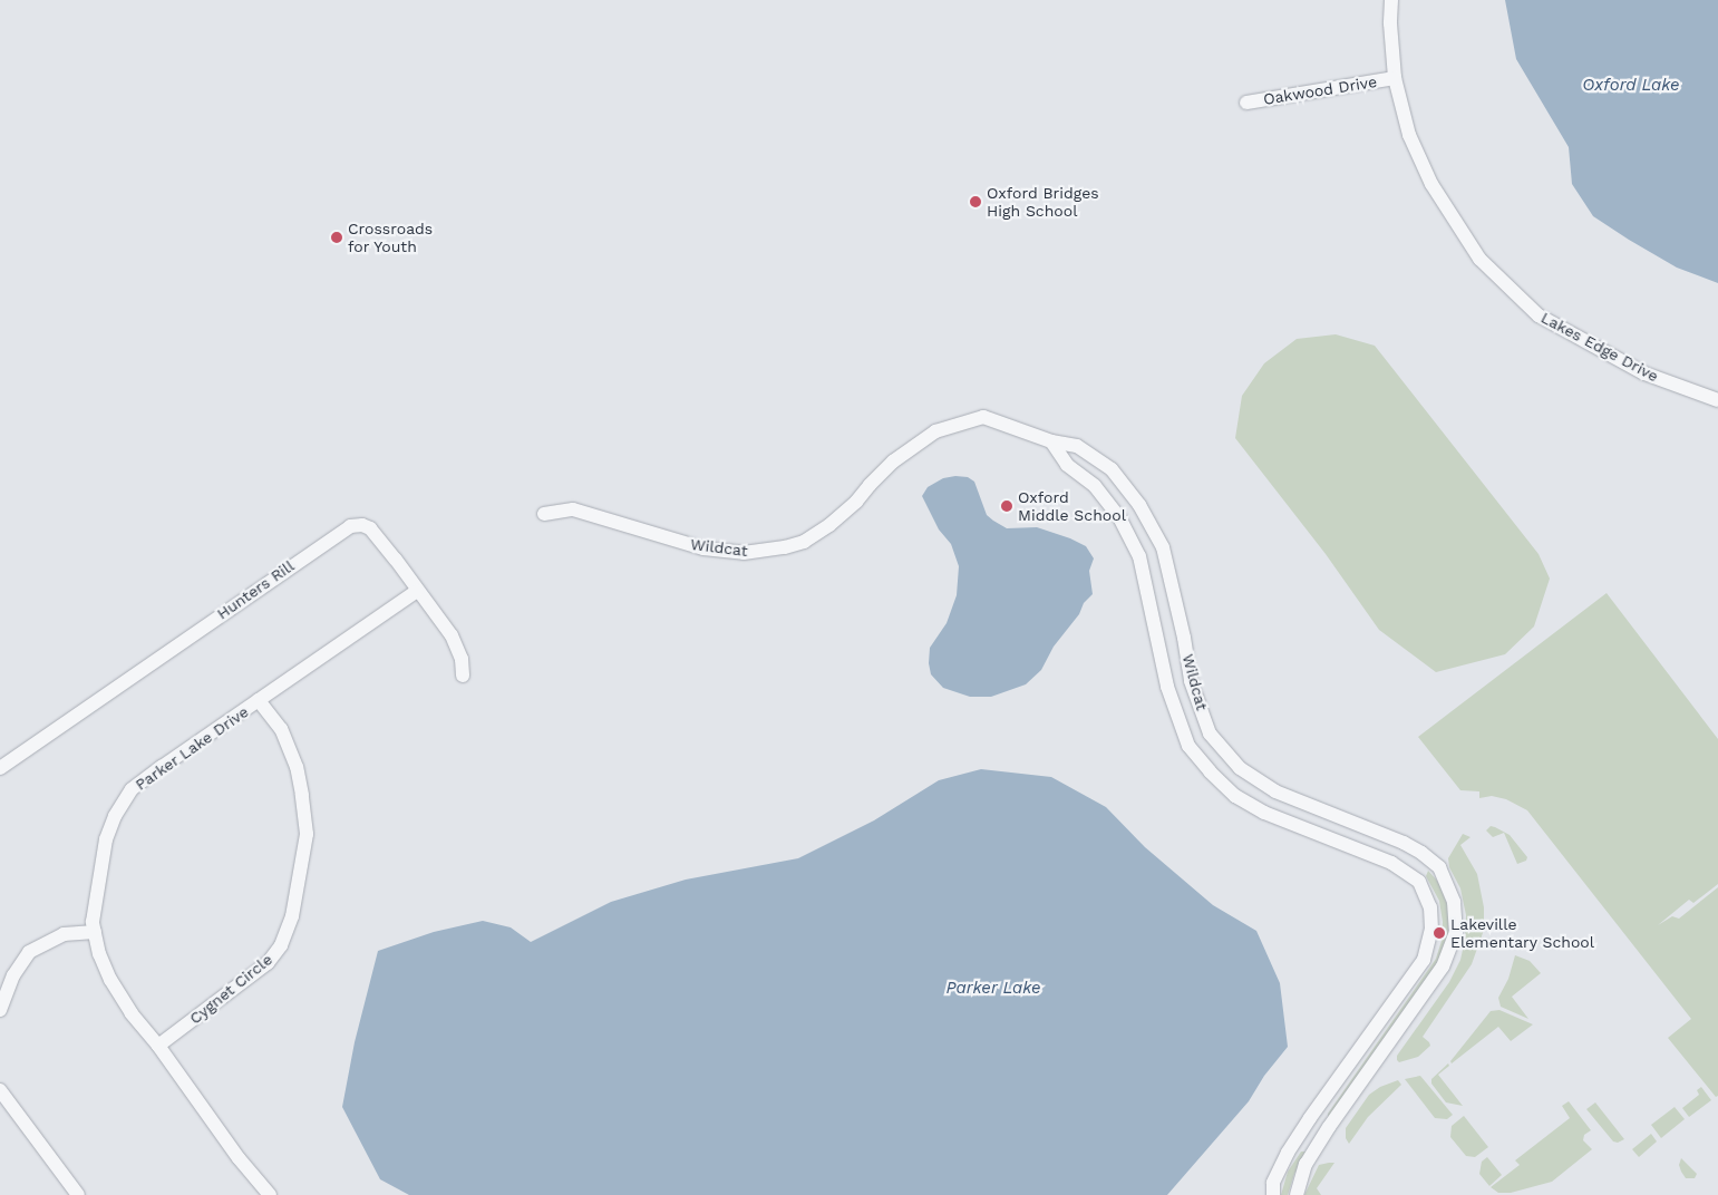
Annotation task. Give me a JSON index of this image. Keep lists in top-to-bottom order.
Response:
{
  "streets": {
    "street": [
      "Oakwood Drive",
      "Lakes Edge Drive",
      "Wildcat",
      "Hunters Rill",
      "Parker Lake Drive",
      "Cygnet Circle"
    ]
  },
  "crossings": [
    ["Oakwood Drive", "Lakes Edge Drive"],
    ["Hunters Rill", "Parker Lake Drive"],
    ["Parker Lake Drive", "Cygnet Circle"]
  ],
  "water": ["Oxford Lake", "Parker Lake"],
  "places": [
    "Oxford Bridges High School",
    "Crossroads for Youth",
    "Oxford Middle School",
    "Lakeville Elementary School"
  ]
}
